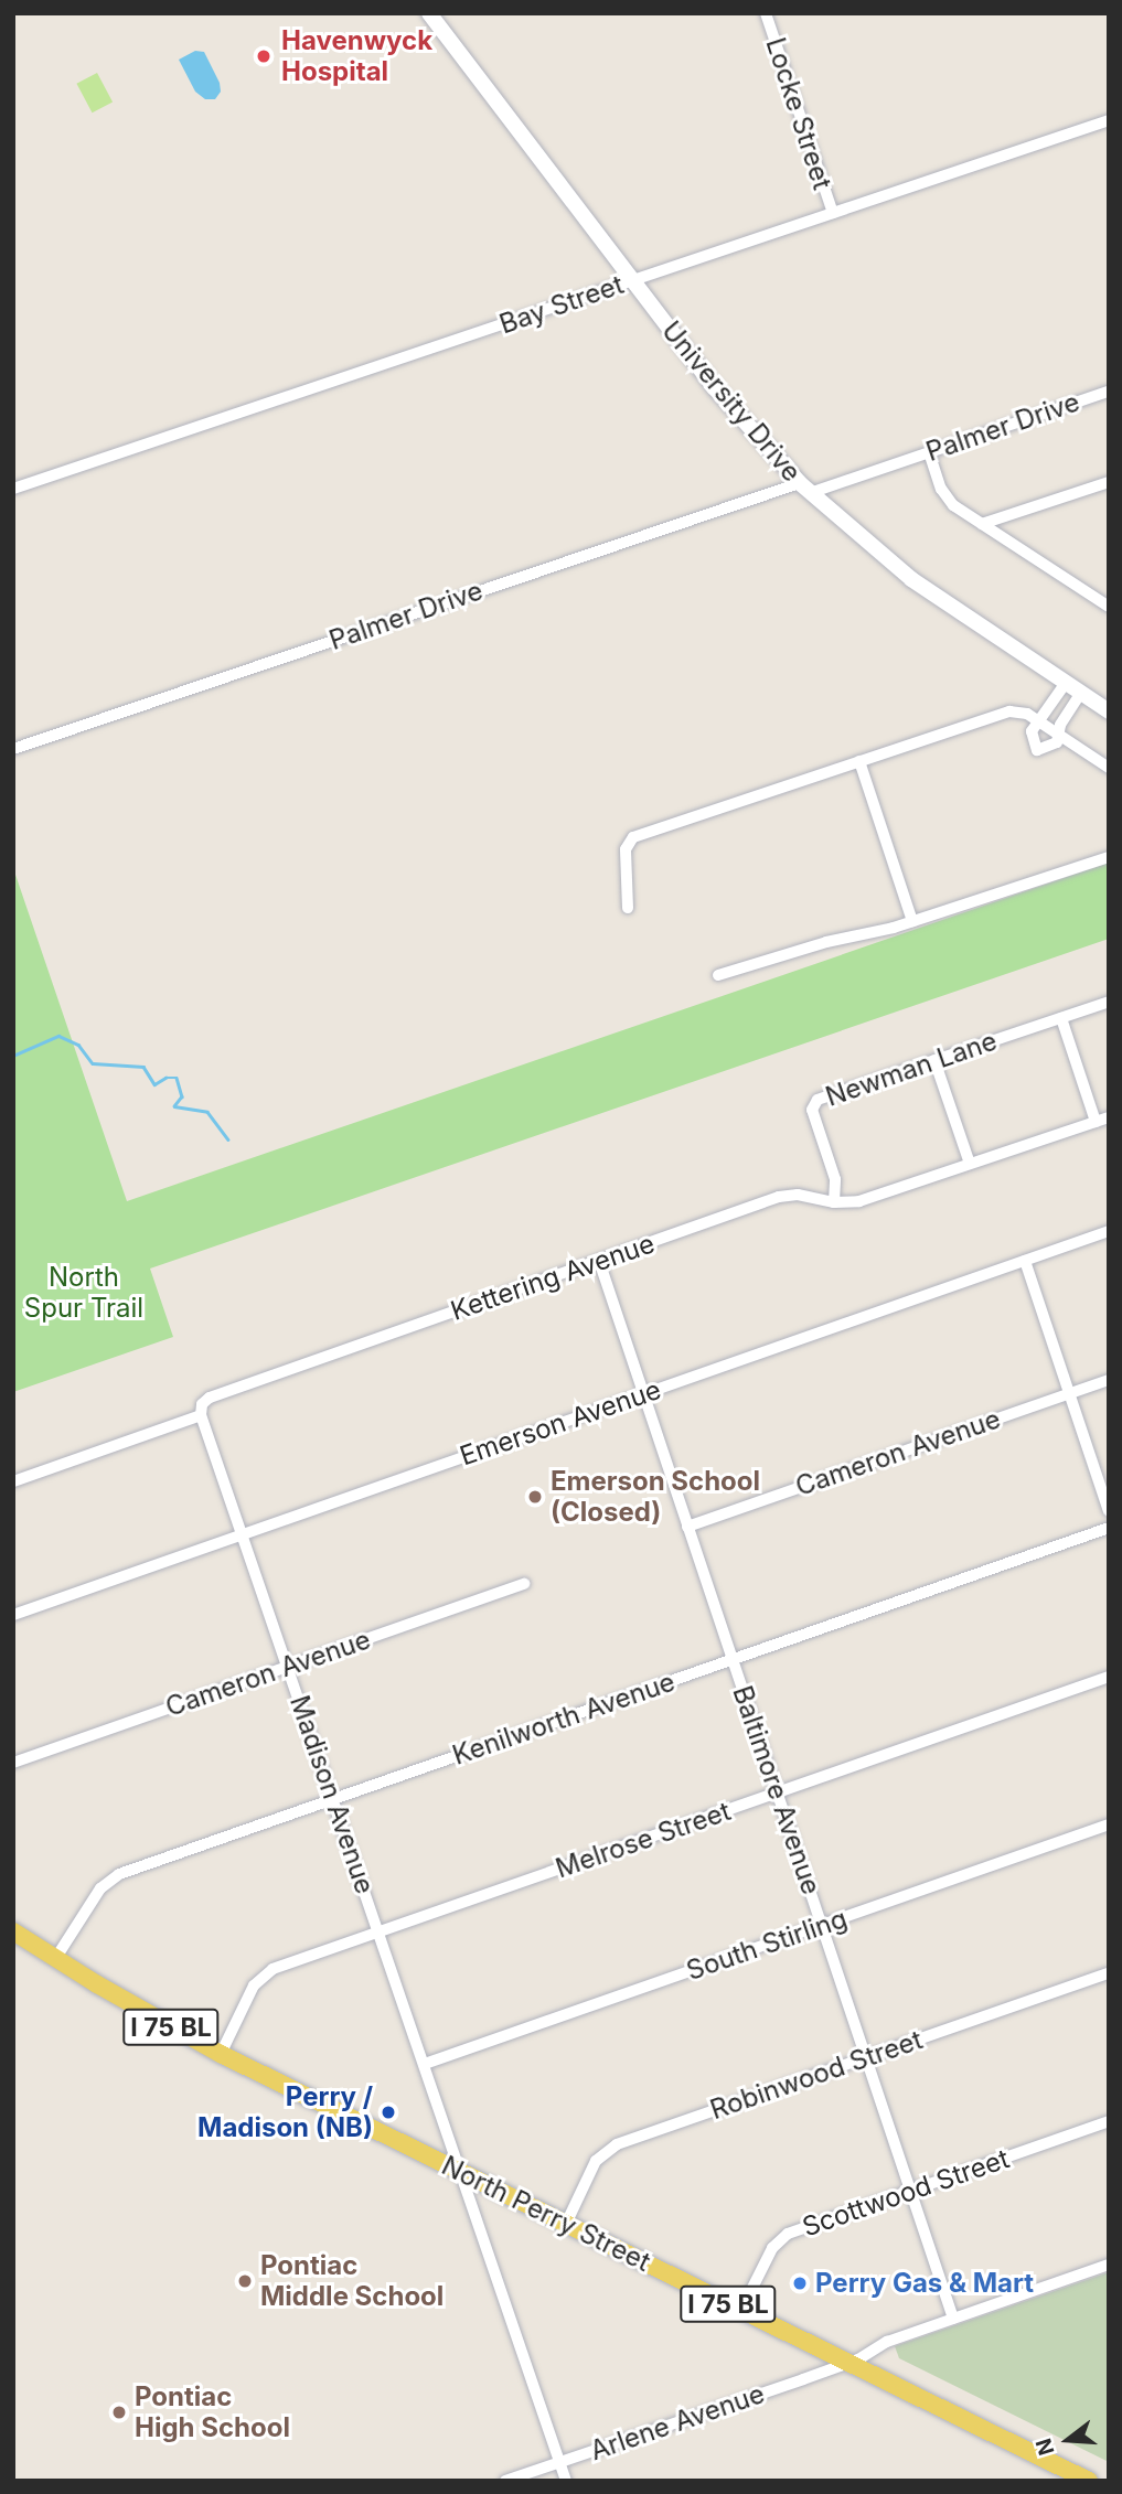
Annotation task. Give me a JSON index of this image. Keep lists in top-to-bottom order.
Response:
{
  "streets": {
    "main road": ["University Drive", "I 75 BL", "North Perry Street"],
    "street": [
      "Locke Street",
      "Bay Street",
      "Palmer Drive",
      "Newman Lane",
      "Kettering Avenue",
      "Emerson Avenue",
      "Cameron Avenue",
      "Kenilworth Avenue",
      "Baltimore Avenue",
      "Madison Avenue",
      "Melrose Street",
      "South Stirling",
      "Robinwood Street",
      "Scottwood Street",
      "Arlene Avenue"
    ]
  },
  "crossings": [
    ["Locke Street", "Bay Street"],
    ["Bay Street", "University Drive"],
    ["University Drive", "Palmer Drive"],
    ["Newman Lane", "Kettering Avenue"],
    ["Kettering Avenue", "Baltimore Avenue"],
    ["Kettering Avenue", "Madison Avenue"],
    ["Emerson Avenue", "Baltimore Avenue"],
    ["Emerson Avenue", "Madison Avenue"],
    ["Cameron Avenue", "Baltimore Avenue"],
    ["Cameron Avenue", "Madison Avenue"],
    ["Kenilworth Avenue", "Baltimore Avenue"],
    ["Kenilworth Avenue", "Madison Avenue"],
    ["Kenilworth Avenue", "North Perry Street"],
    ["Baltimore Avenue", "Melrose Street"],
    ["Baltimore Avenue", "South Stirling"],
    ["Baltimore Avenue", "Robinwood Street"],
    ["Baltimore Avenue", "Scottwood Street"],
    ["Baltimore Avenue", "Arlene Avenue"],
    ["Madison Avenue", "Melrose Street"],
    ["Madison Avenue", "South Stirling"],
    ["Madison Avenue", "North Perry Street"],
    ["Madison Avenue", "Arlene Avenue"],
    ["Melrose Street", "North Perry Street"],
    ["Robinwood Street", "North Perry Street"],
    ["Scottwood Street", "North Perry Street"],
    ["North Perry Street", "Arlene Avenue"]
  ],
  "parks": ["North Spur Trail"],
  "places": [
    "Havenwyck Hospital",
    "Emerson School (Closed)",
    "Perry / Madison (NB)",
    "Pontiac Middle School",
    "Perry Gas & Mart",
    "Pontiac High School"
  ],
  "north": "left"
}
